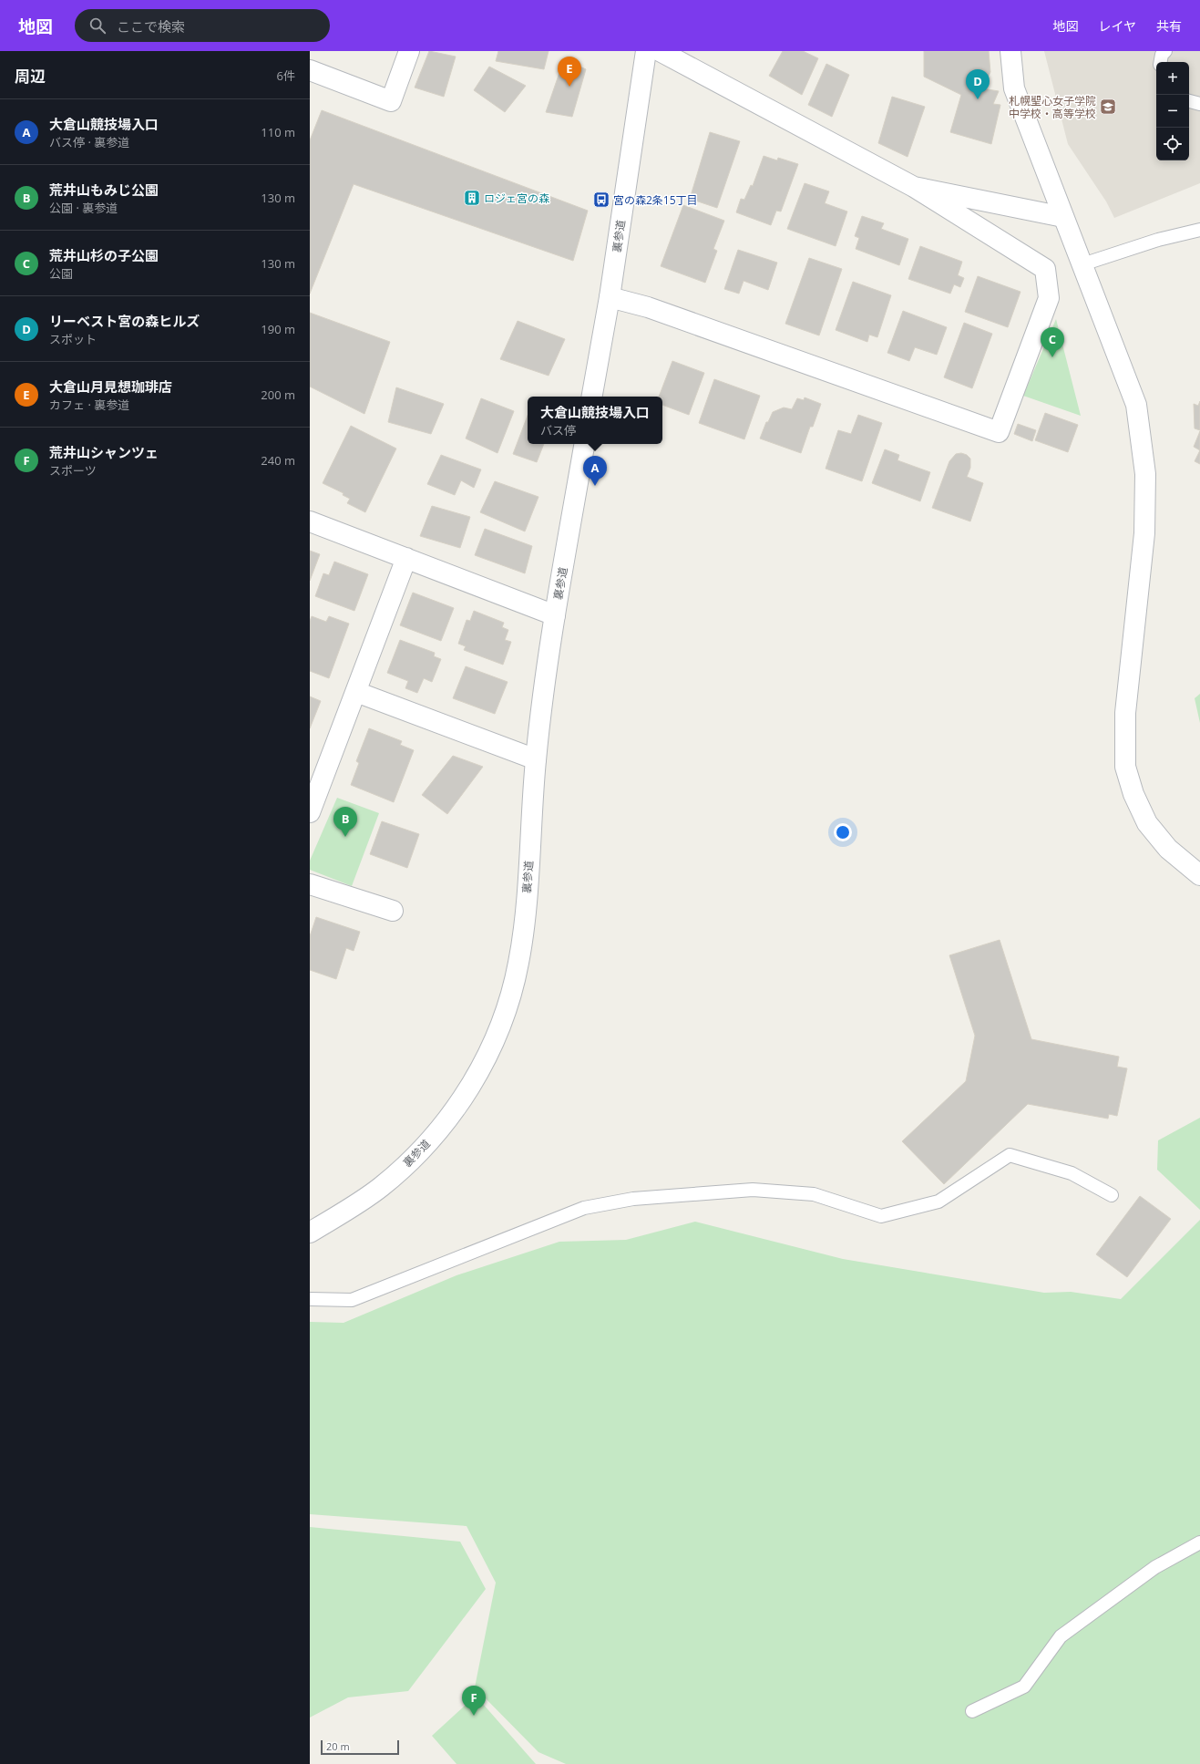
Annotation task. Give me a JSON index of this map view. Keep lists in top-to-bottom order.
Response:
{
  "streets": {
    "street": ["裏参道"]
  },
  "places": {
    "school or university": ["札幌聖心女子学院 中学校・高等学校"],
    "building": ["ロジェ宮の森"],
    "bus stop": ["宮の森2条15丁目"]
  },
  "scale_bar": "20 m",
  "page": {
    "header": "地図",
    "search": "ここで検索",
    "nav": ["地図", "レイヤ", "共有"],
    "heading": ["周辺", "6件"],
    "pins": [
      "E",
      "D",
      "C",
      "A",
      "B",
      "F"
    ],
    "map_buttons": ["+", "−"],
    "list": [
      {
        "mark": "A",
        "name": "大倉山競技場入口",
        "note": "バス停 · 裏参道",
        "value": "110 m"
      },
      {
        "mark": "B",
        "name": "荒井山もみじ公園",
        "note": "公園 · 裏参道",
        "value": "130 m"
      },
      {
        "mark": "C",
        "name": "荒井山杉の子公園",
        "note": "公園",
        "value": "130 m"
      },
      {
        "mark": "D",
        "name": "リーベスト宮の森ヒルズ",
        "note": "スポット",
        "value": "190 m"
      },
      {
        "mark": "E",
        "name": "大倉山月見想珈琲店",
        "note": "カフェ · 裏参道",
        "value": "200 m"
      },
      {
        "mark": "F",
        "name": "荒井山シャンツェ",
        "note": "スポーツ",
        "value": "240 m"
      }
    ],
    "popup": ["大倉山競技場入口", "バス停"],
    "scale": "20 m"
  }
}
